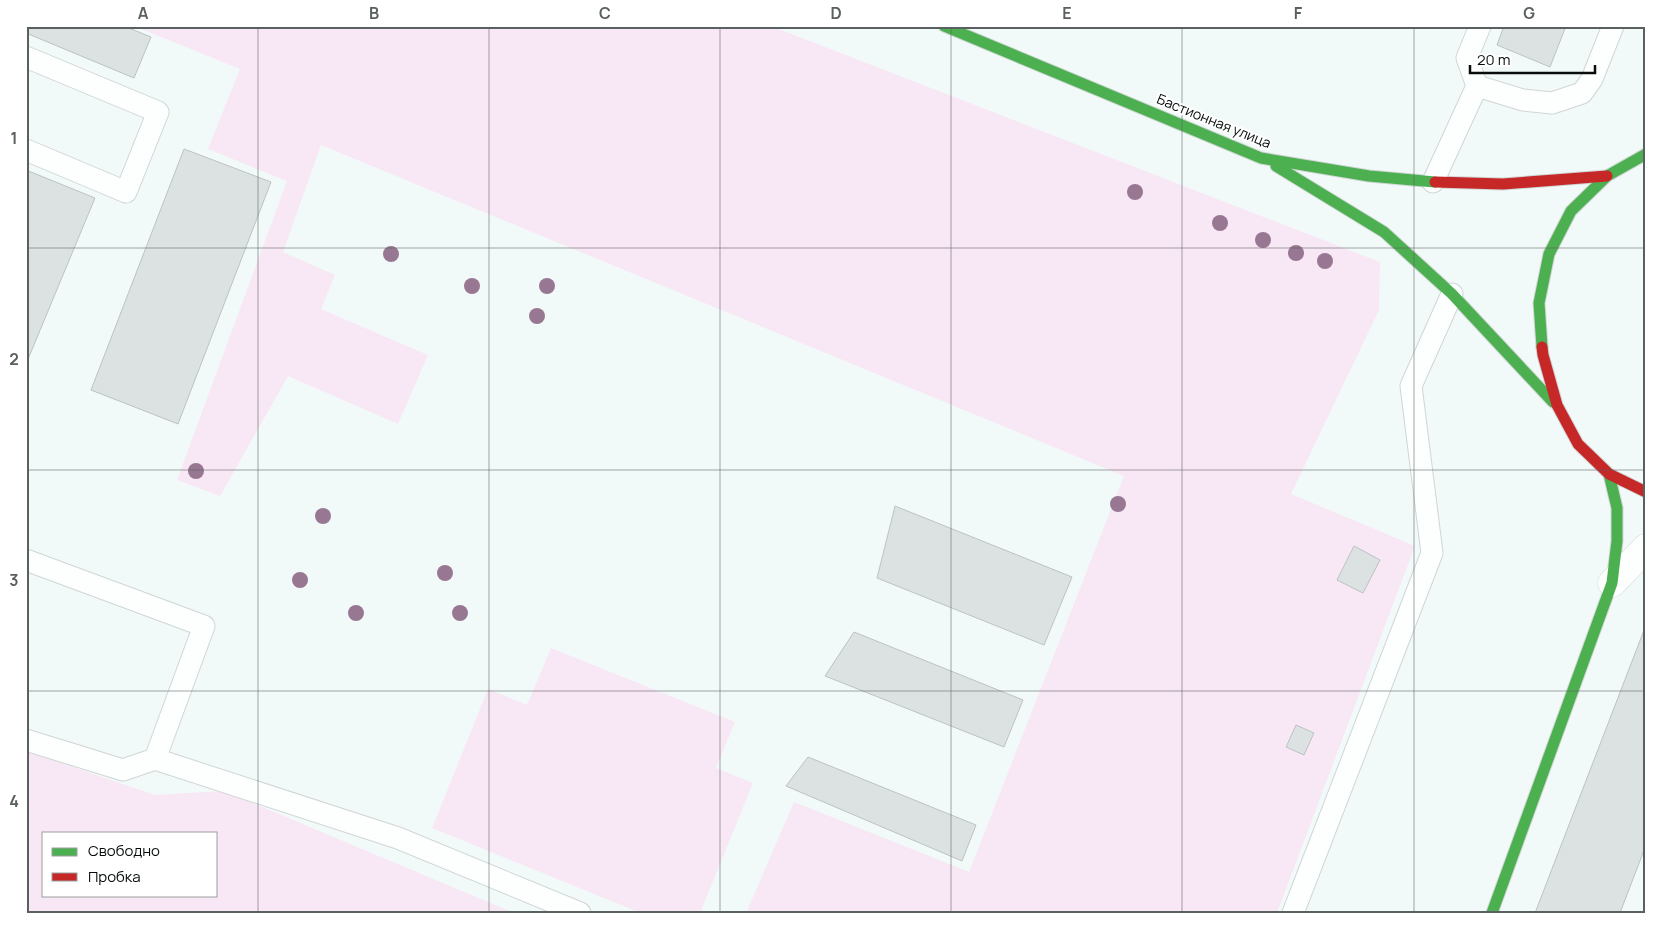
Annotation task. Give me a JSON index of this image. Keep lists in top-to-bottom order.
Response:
{
  "streets": {
    "street": ["Бастионная улица"]
  },
  "legend": ["Свободно", "Пробка"],
  "scale_bar": "20 m",
  "grid": {
    "columns": [
      "A",
      "B",
      "C",
      "D",
      "E",
      "F",
      "G"
    ],
    "rows": [
      "1",
      "2",
      "3",
      "4"
    ]
  }
}
